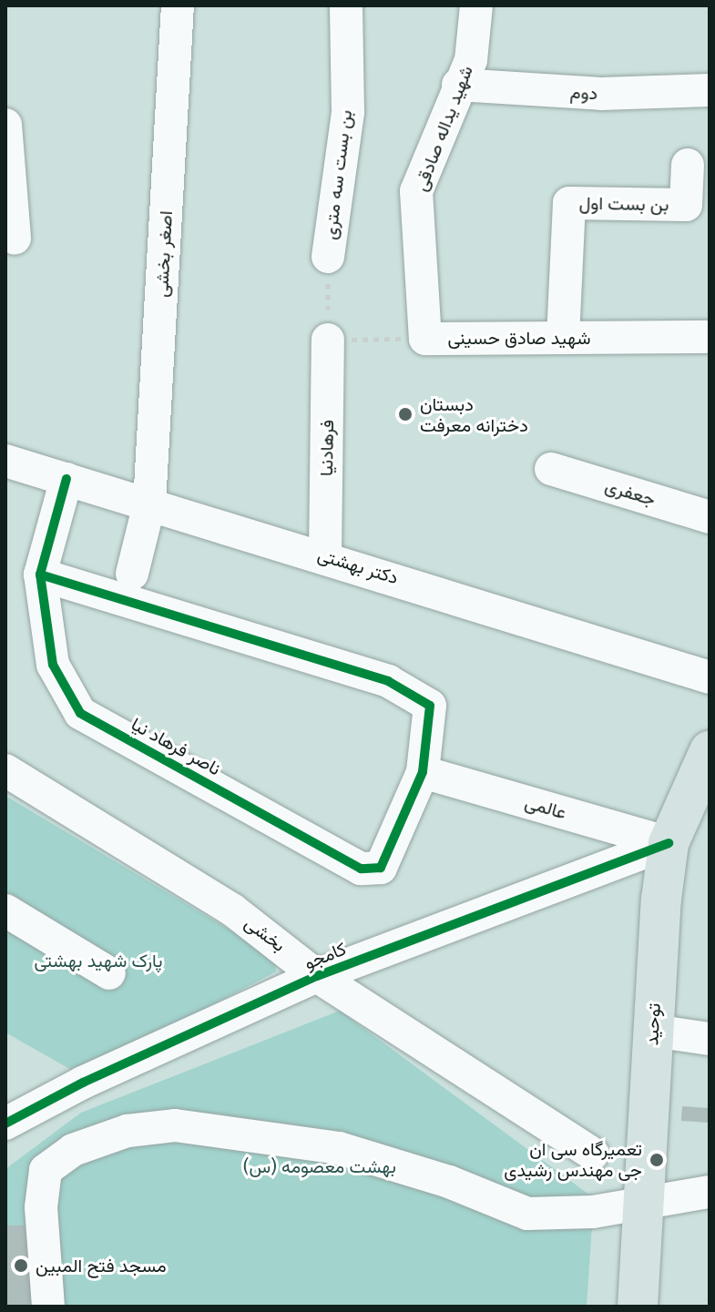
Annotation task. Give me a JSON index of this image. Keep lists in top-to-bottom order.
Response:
{
  "streets": {
    "main road": ["توحید"],
    "street": [
      "دوم",
      "شهید یداله صادقی",
      "بن بست سه متری",
      "بن بست اول",
      "اصغر بخشی",
      "شهید صادق حسینی",
      "فرهادنیا",
      "جعفری",
      "دکتر بهشتی",
      "ناصر فرهاد نیا",
      "عالمی",
      "بخشی",
      "کامجو"
    ]
  },
  "crossings": [
    ["دوم", "شهید یداله صادقی"],
    ["شهید یداله صادقی", "شهید صادق حسینی"],
    ["بن بست اول", "شهید صادق حسینی"],
    ["اصغر بخشی", "دکتر بهشتی"],
    ["شهید صادق حسینی", "فرهادنیا"],
    ["فرهادنیا", "دکتر بهشتی"],
    ["دکتر بهشتی", "ناصر فرهاد نیا"],
    ["ناصر فرهاد نیا", "عالمی"],
    ["عالمی", "کامجو"],
    ["عالمی", "توحید"],
    ["بخشی", "کامجو"],
    ["کامجو", "توحید"]
  ],
  "parks": ["پارک شهید بهشتی", "(بهشت معصومه (س"],
  "places": ["دبستان دخترانه معرفت", "تعمیرگاه سی ان جی مهندس رشیدی", "مسجد فتح المبین"]
}
